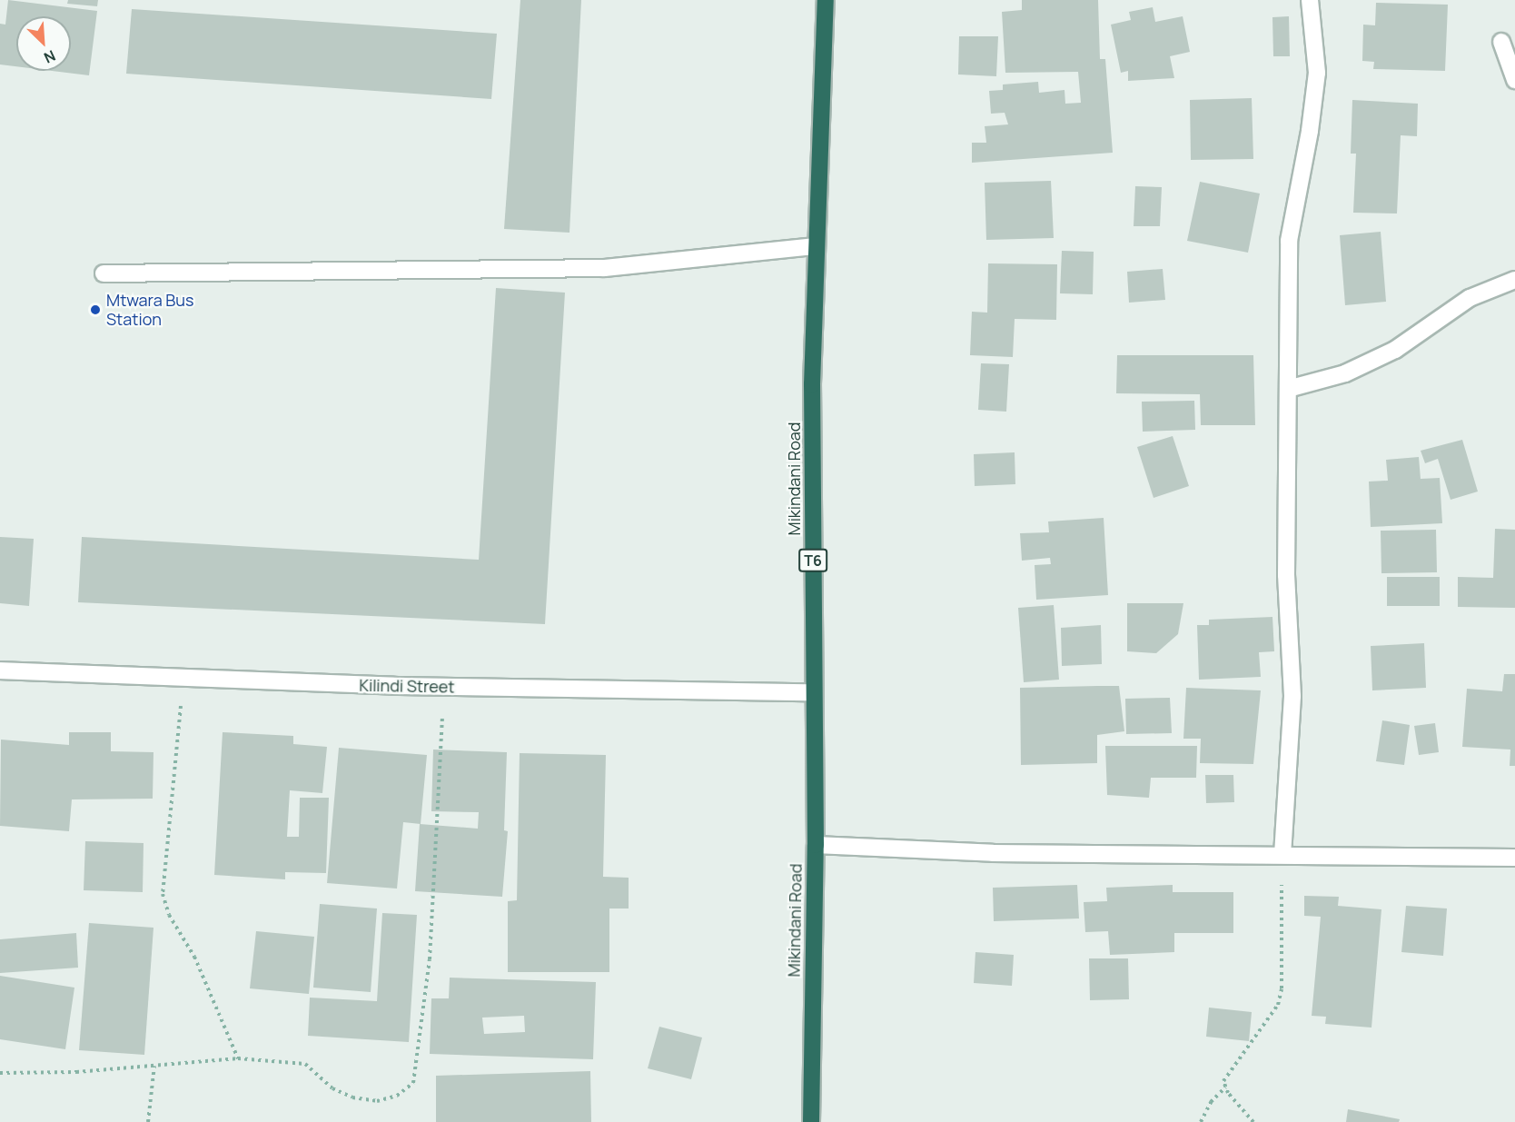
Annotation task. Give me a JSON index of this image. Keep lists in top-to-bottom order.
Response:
{
  "streets": {
    "highway": ["Mikindani Road", "T6"],
    "street": ["Kilindi Street"]
  },
  "crossings": [
    ["Mikindani Road", "Kilindi Street"]
  ],
  "places": ["Mtwara Bus Station"],
  "north": "bottom right"
}
